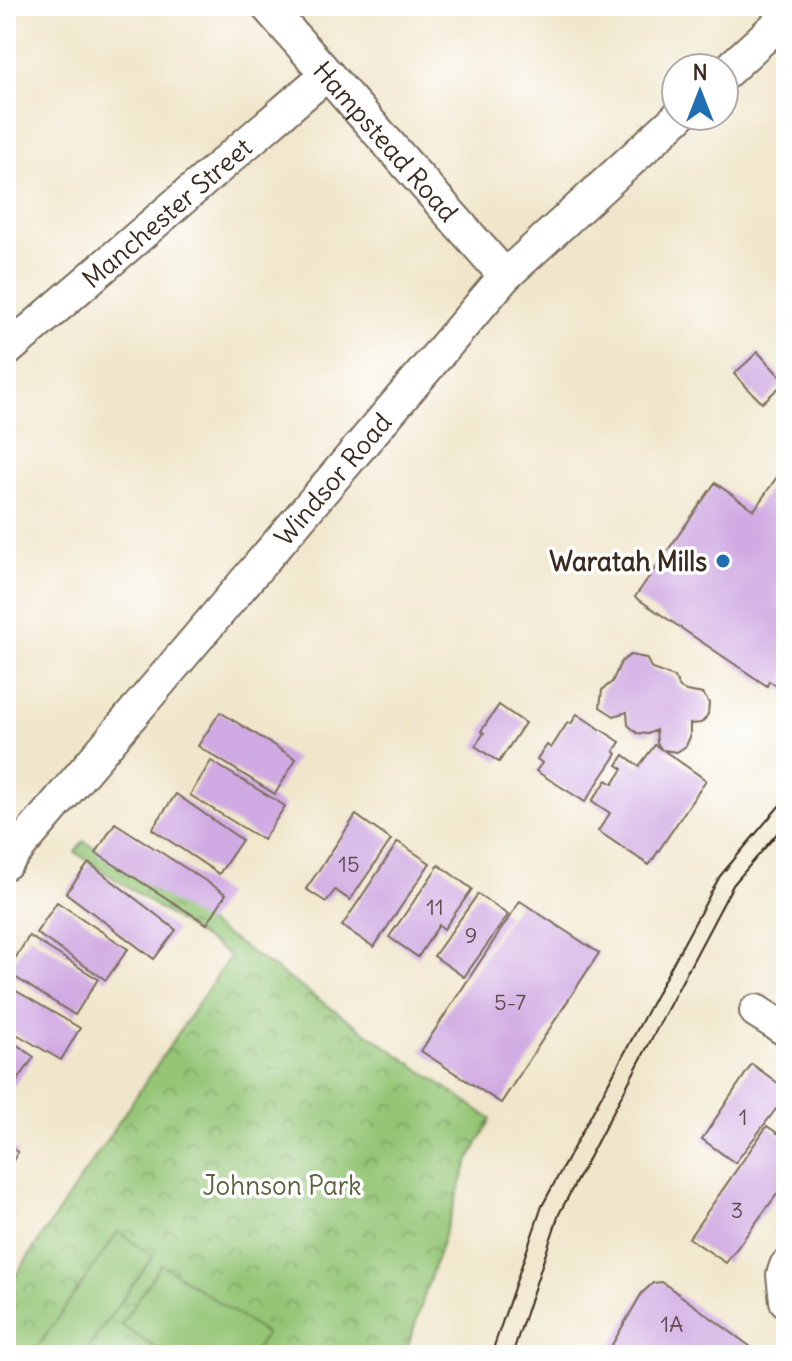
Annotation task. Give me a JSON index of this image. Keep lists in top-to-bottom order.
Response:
{
  "streets": {
    "street": ["Hampstead Road", "Manchester Street", "Windsor Road"]
  },
  "crossings": [
    ["Hampstead Road", "Manchester Street"],
    ["Hampstead Road", "Windsor Road"]
  ],
  "parks": ["Johnson Park"],
  "places": ["Waratah Mills"],
  "house_numbers": [
    "15",
    "11",
    "9",
    "5-7",
    "1",
    "3",
    "1A"
  ],
  "north": "top"
}
